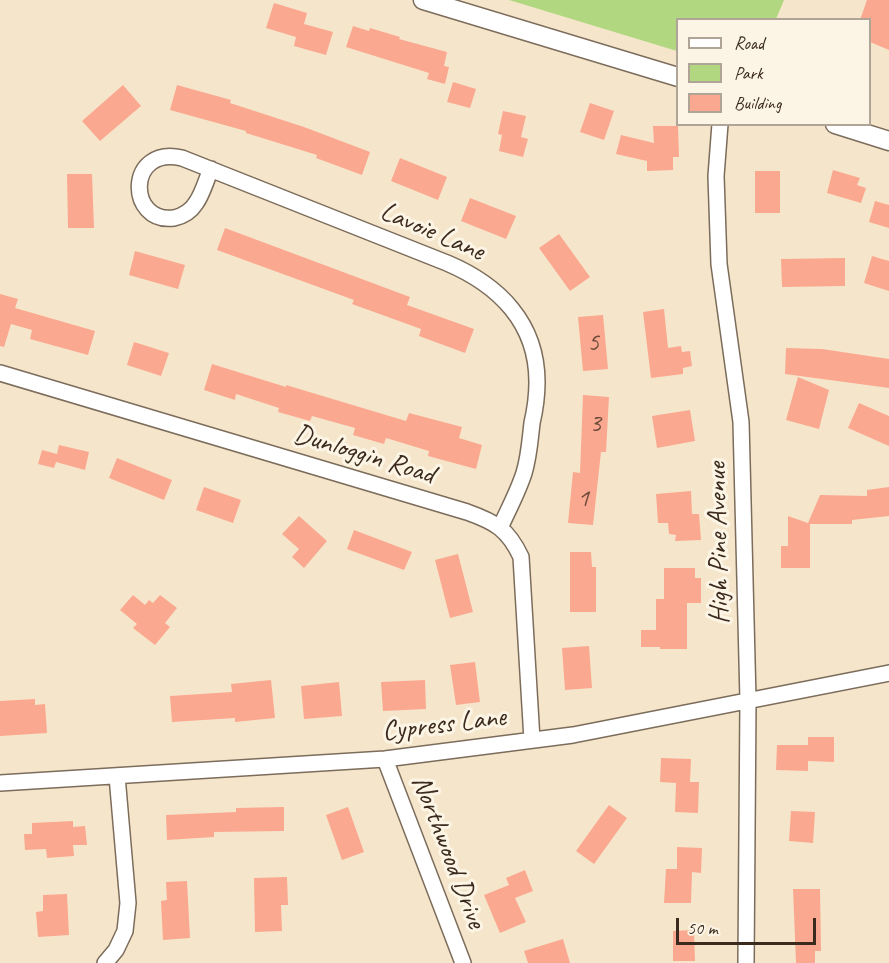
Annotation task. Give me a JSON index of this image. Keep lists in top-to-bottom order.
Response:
{
  "streets": {
    "street": [
      "Lavoie Lane",
      "Dunloggin Road",
      "High Pine Avenue",
      "Cypress Lane",
      "Northwood Drive"
    ]
  },
  "crossings": [
    ["Lavoie Lane", "Dunloggin Road"],
    ["Dunloggin Road", "Cypress Lane"],
    ["High Pine Avenue", "Cypress Lane"],
    ["Cypress Lane", "Northwood Drive"]
  ],
  "house_numbers": ["5", "3", "1"],
  "legend": ["Road", "Park", "Building"],
  "scale_bar": "50 m"
}
